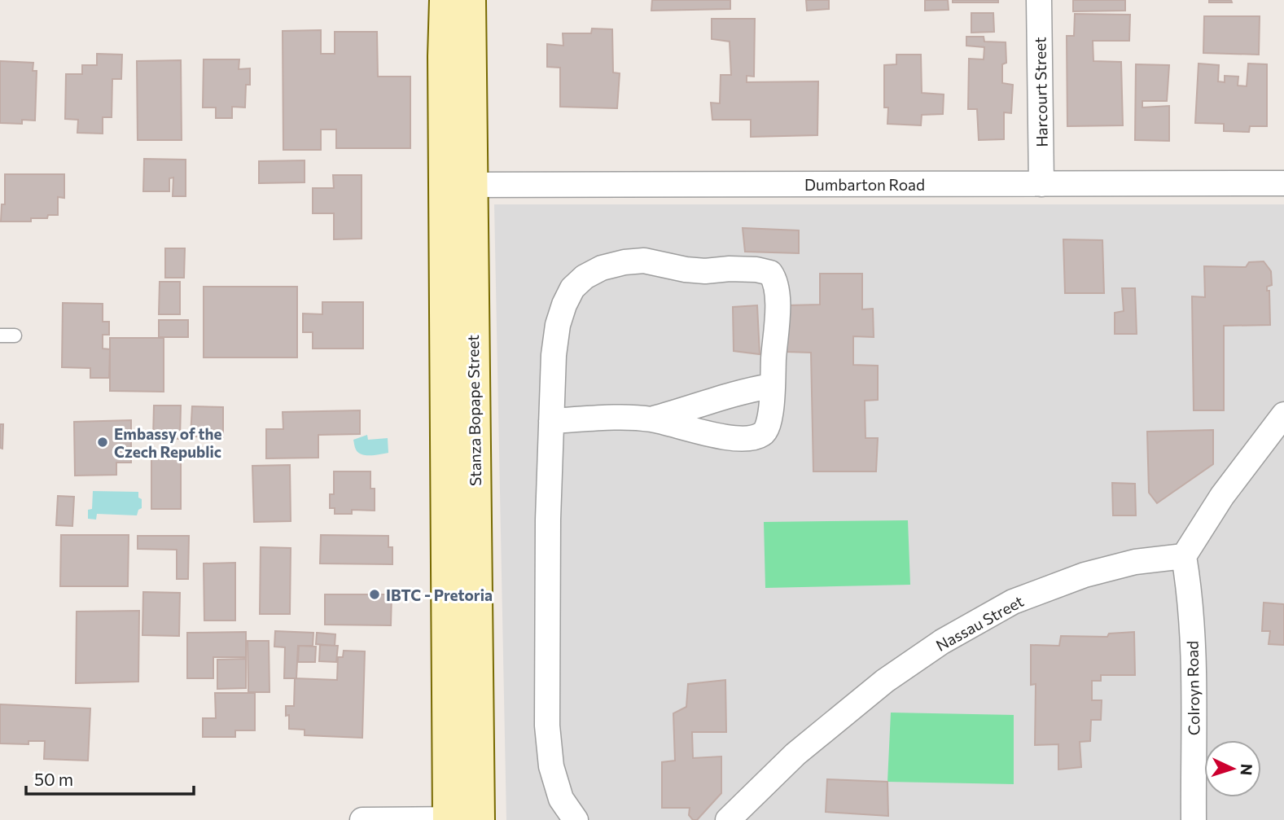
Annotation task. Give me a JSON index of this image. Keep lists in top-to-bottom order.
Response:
{
  "streets": {
    "main road": ["Stanza Bopape Street"],
    "street": [
      "Harcourt Street",
      "Dumbarton Road",
      "Nassau Street",
      "Colroyn Road"
    ]
  },
  "crossings": [
    ["Harcourt Street", "Dumbarton Road"],
    ["Dumbarton Road", "Stanza Bopape Street"],
    ["Nassau Street", "Colroyn Road"]
  ],
  "places": ["Embassy of the Czech Republic", "IBTC - Pretoria"],
  "scale_bar": "50 m",
  "north": "right"
}
